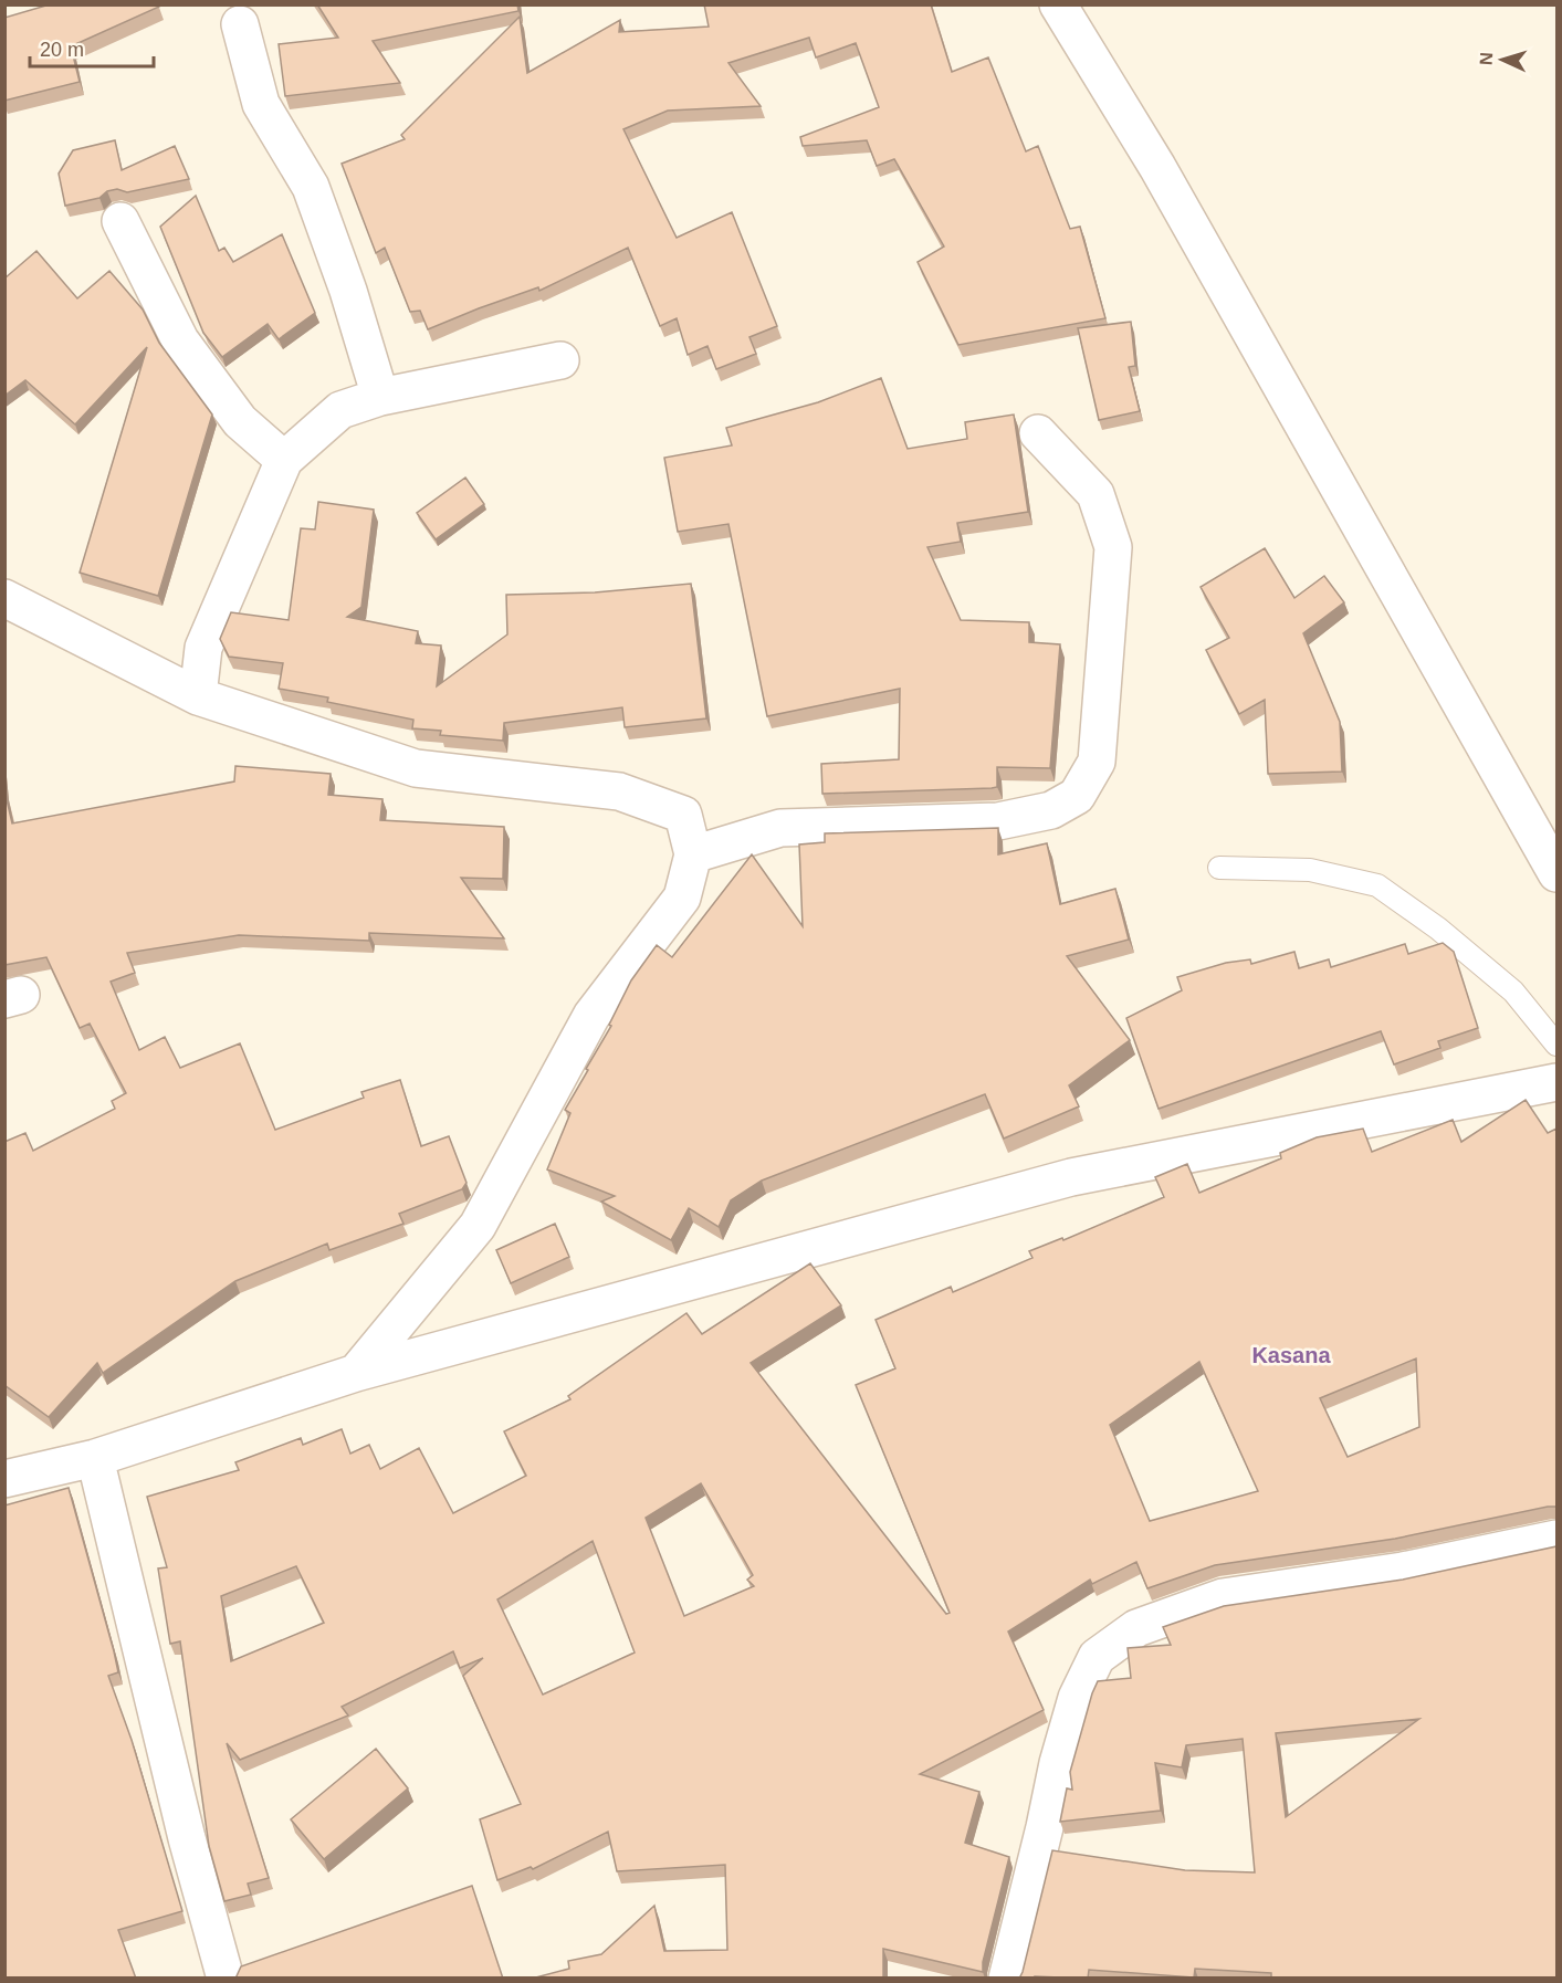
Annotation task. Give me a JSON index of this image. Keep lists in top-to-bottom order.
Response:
{
  "districts": ["Kasana"],
  "scale_bar": "20 m",
  "north": "left"
}
